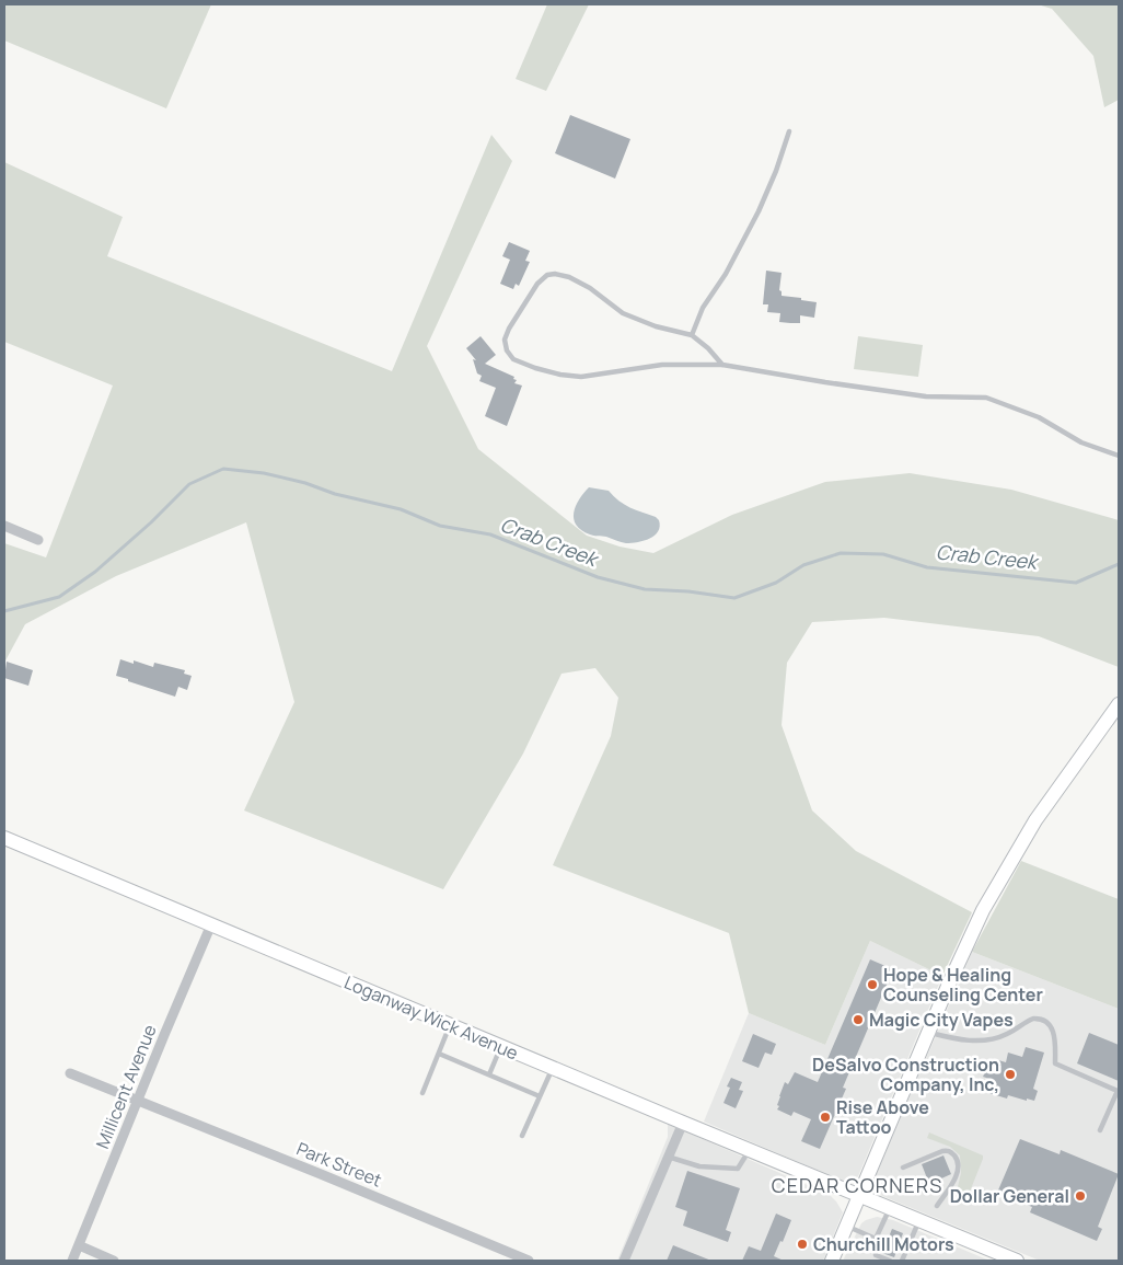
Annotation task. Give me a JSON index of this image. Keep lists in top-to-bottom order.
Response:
{
  "streets": {
    "street": ["Loganway Wick Avenue", "Millicent Avenue", "Park Street"]
  },
  "crossings": [
    ["Loganway Wick Avenue", "Millicent Avenue"],
    ["Millicent Avenue", "Park Street"]
  ],
  "districts": ["CEDAR CORNERS"],
  "water": ["Crab Creek"],
  "places": [
    "Hope & Healing Counseling Center",
    "Magic City Vapes",
    "DeSalvo Construction Company, Inc,",
    "Rise Above Tattoo",
    "Dollar General",
    "Churchill Motors"
  ]
}
